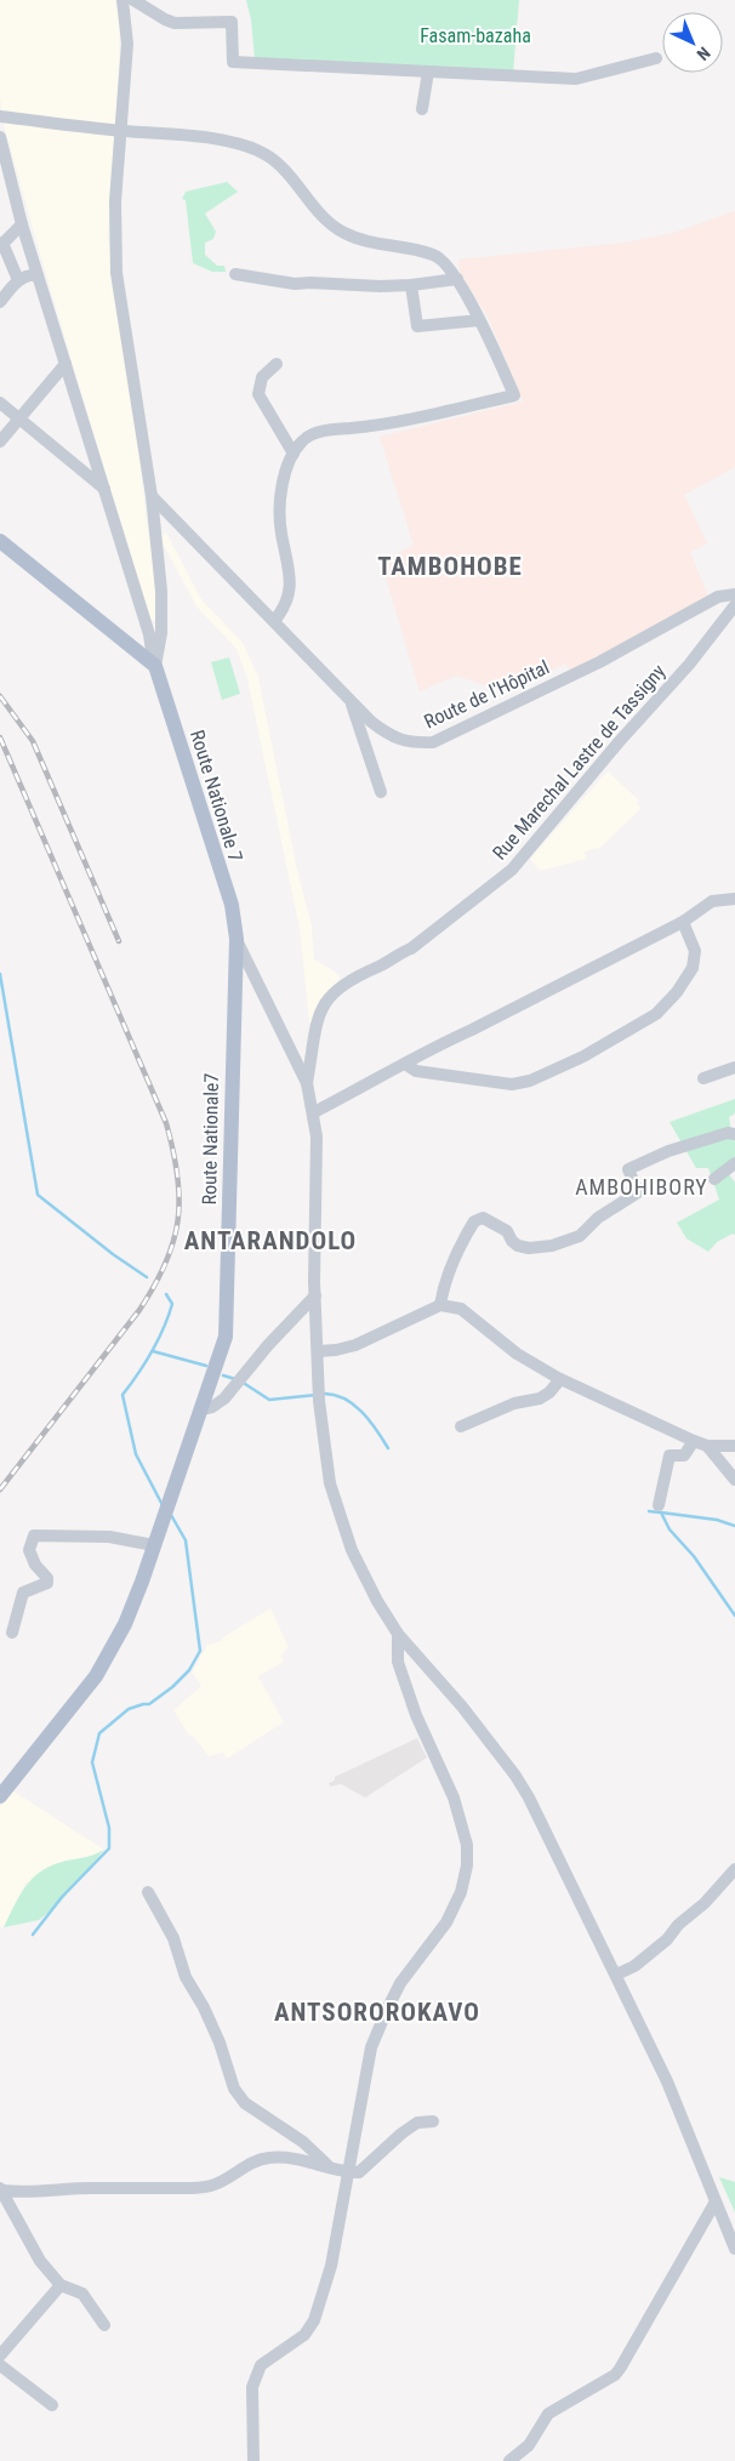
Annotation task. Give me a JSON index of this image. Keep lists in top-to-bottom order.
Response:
{
  "streets": {
    "main road": ["Route Nationale 7", "Route Nationale7"],
    "street": ["Route de l'Hôpital", "Rue Marechal Lastre de Tassigny"]
  },
  "crossings": [
    ["Route Nationale 7", "Route Nationale7"]
  ],
  "districts": [
    "TAMBOHOBE",
    "AMBOHIBORY",
    "ANTARANDOLO",
    "ANTSOROROKAVO"
  ],
  "parks": ["Fasam-bazaha"],
  "north": "bottom right"
}
